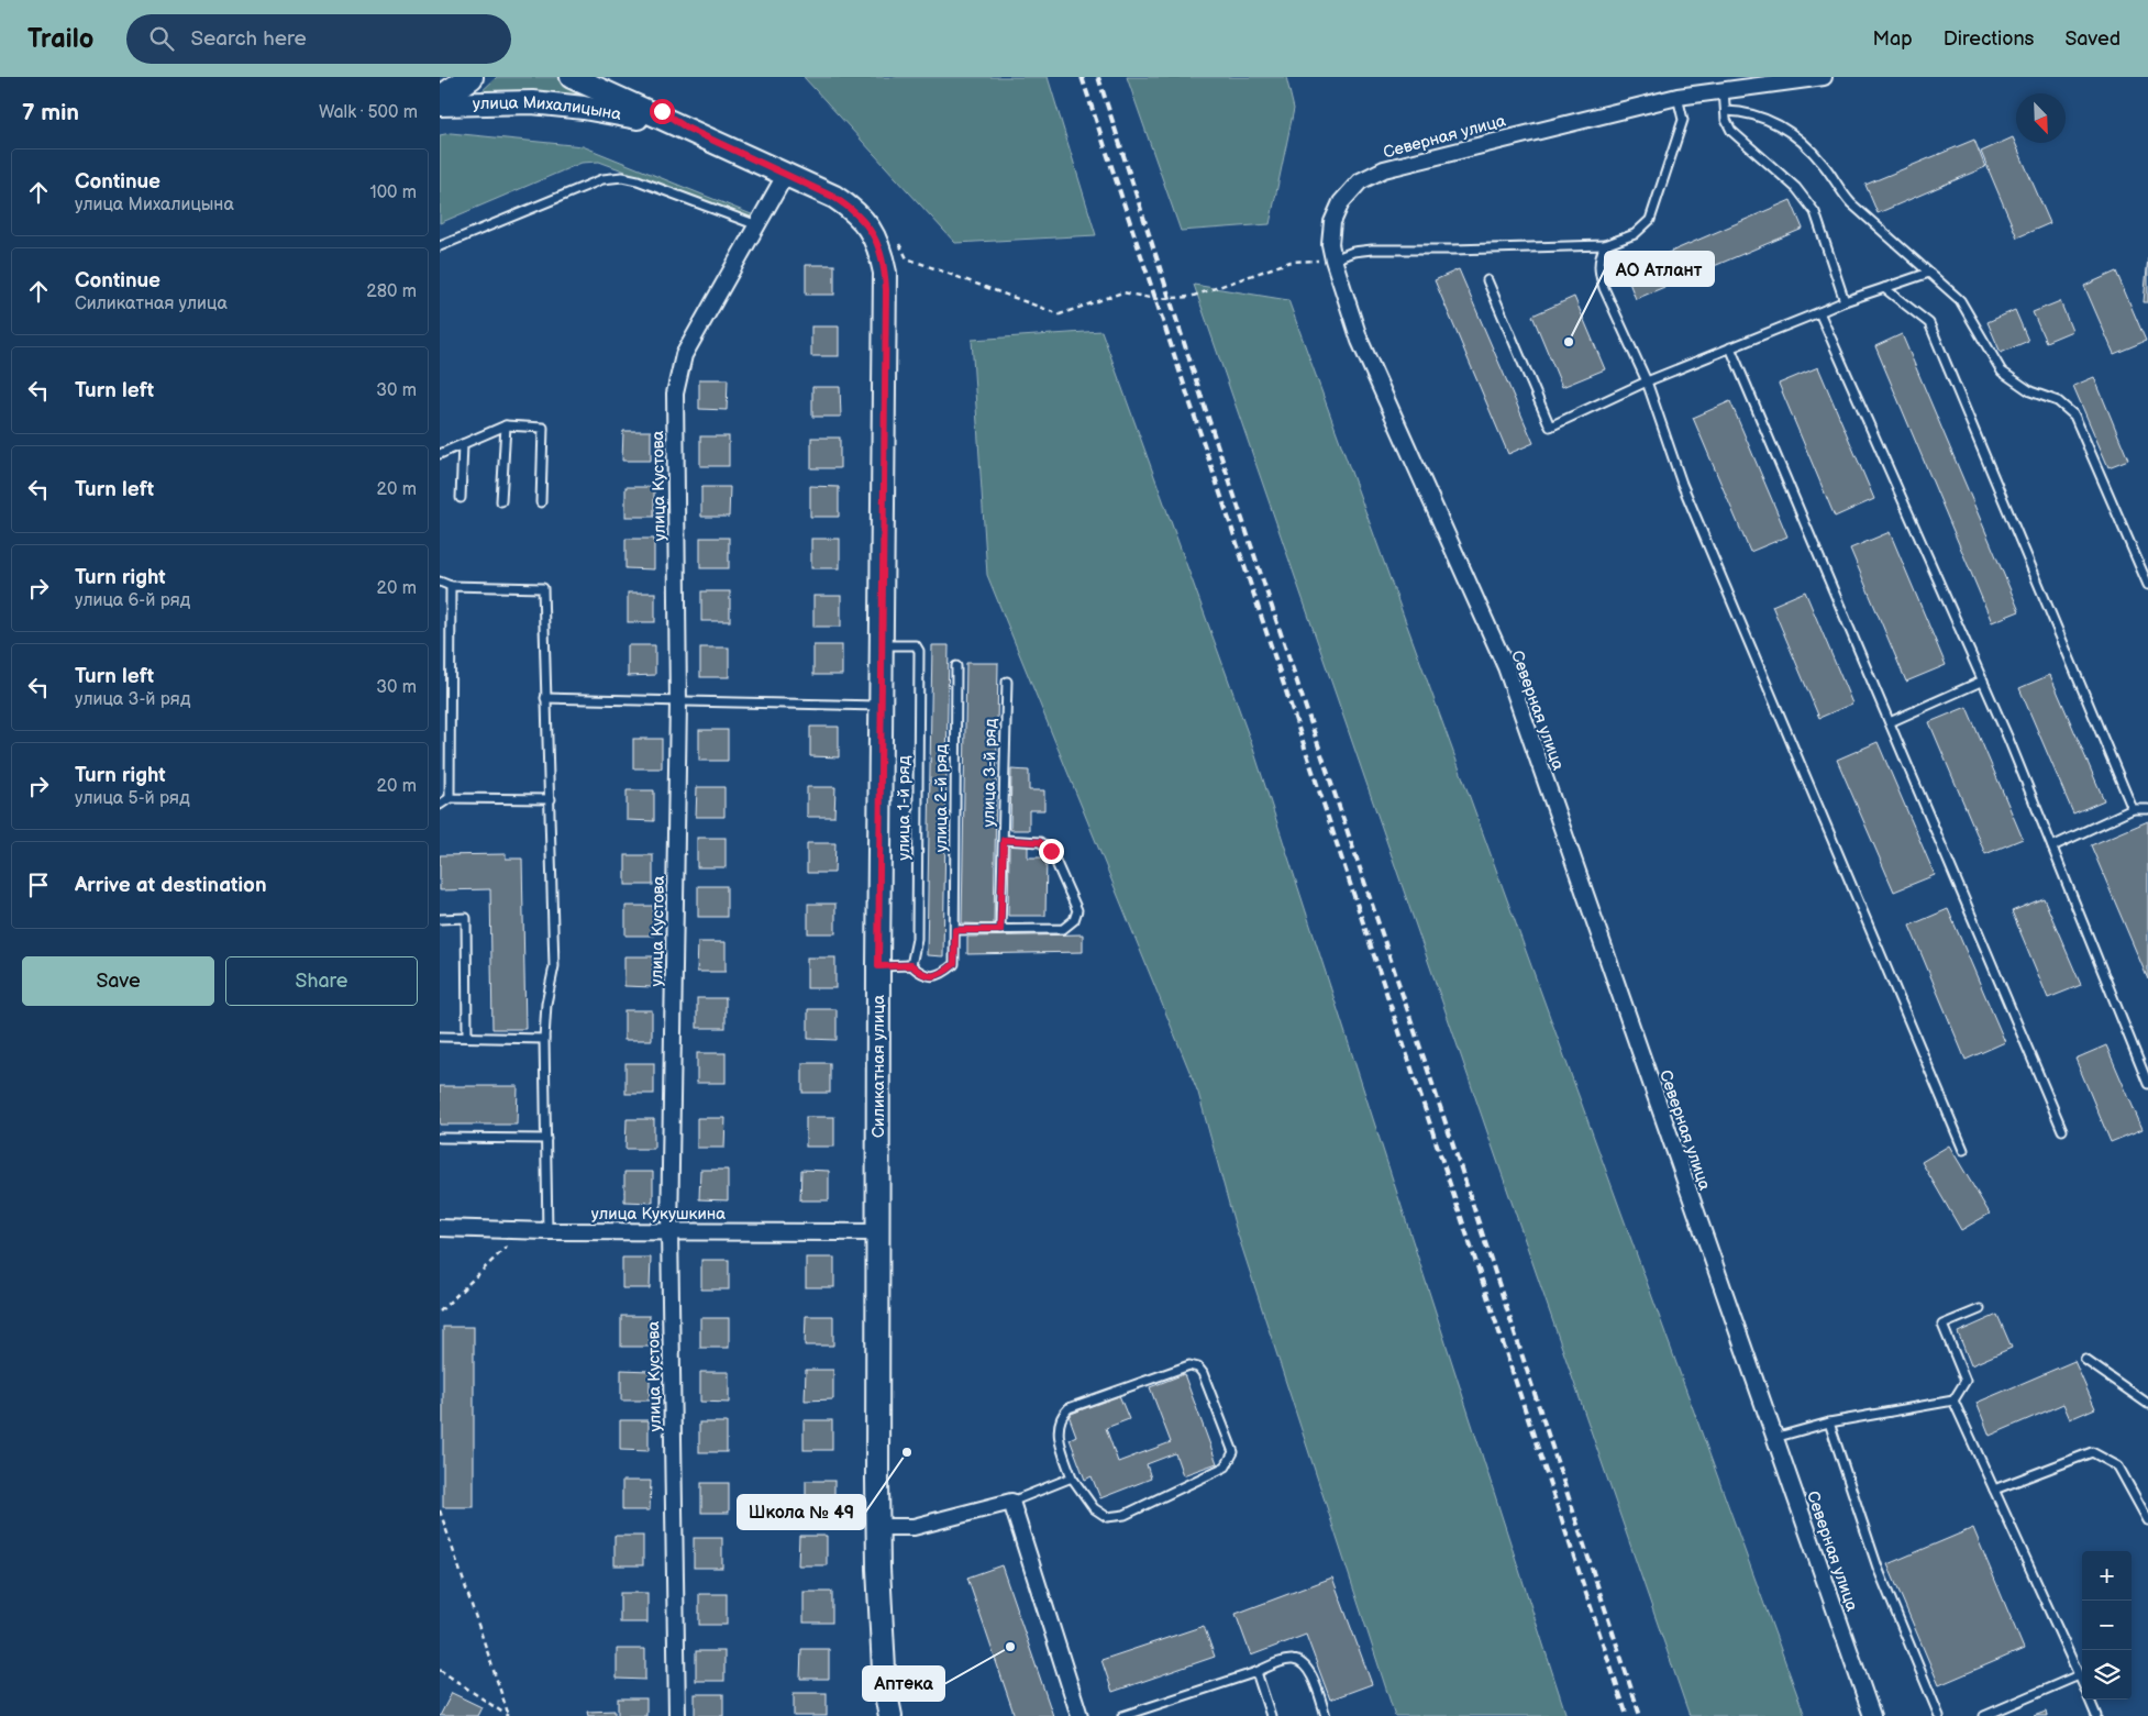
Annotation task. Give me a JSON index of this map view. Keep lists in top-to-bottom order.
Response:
{
  "streets": {
    "street": [
      "улица Михалицына",
      "Северная улица",
      "улица Кустова",
      "Силикатная улица",
      "улица Кукушкина"
    ],
    "lane": ["улица 3-й ряд", "улица 2-й ряд", "улица 1-й ряд"]
  },
  "crossings": [
    ["улица Михалицына", "улица Кустова"],
    ["улица Михалицына", "Силикатная улица"],
    ["улица Кустова", "улица Кукушкина"],
    ["улица 2-й ряд", "улица 1-й ряд"],
    ["улица 1-й ряд", "Силикатная улица"],
    ["Силикатная улица", "улица Кукушкина"]
  ],
  "places": ["АО Атлант", "Школа № 49", "Аптека"],
  "north": "bottom right",
  "page": {
    "header": "Trailo",
    "search": "Search here",
    "nav": ["Map", "Directions", "Saved"],
    "heading": ["7 min", "Walk · 500 m"],
    "list": [
      ["Continue", "улица Михалицына", "100 m"],
      ["Continue", "Силикатная улица", "280 m"],
      ["Turn left", "30 m"],
      ["Turn left", "20 m"],
      ["Turn right", "улица 6-й ряд", "20 m"],
      ["Turn left", "улица 3-й ряд", "30 m"],
      ["Turn right", "улица 5-й ряд", "20 m"],
      "Arrive at destination"
    ],
    "buttons": ["Save", "Share"],
    "map_buttons": ["+", "−"]
  }
}
